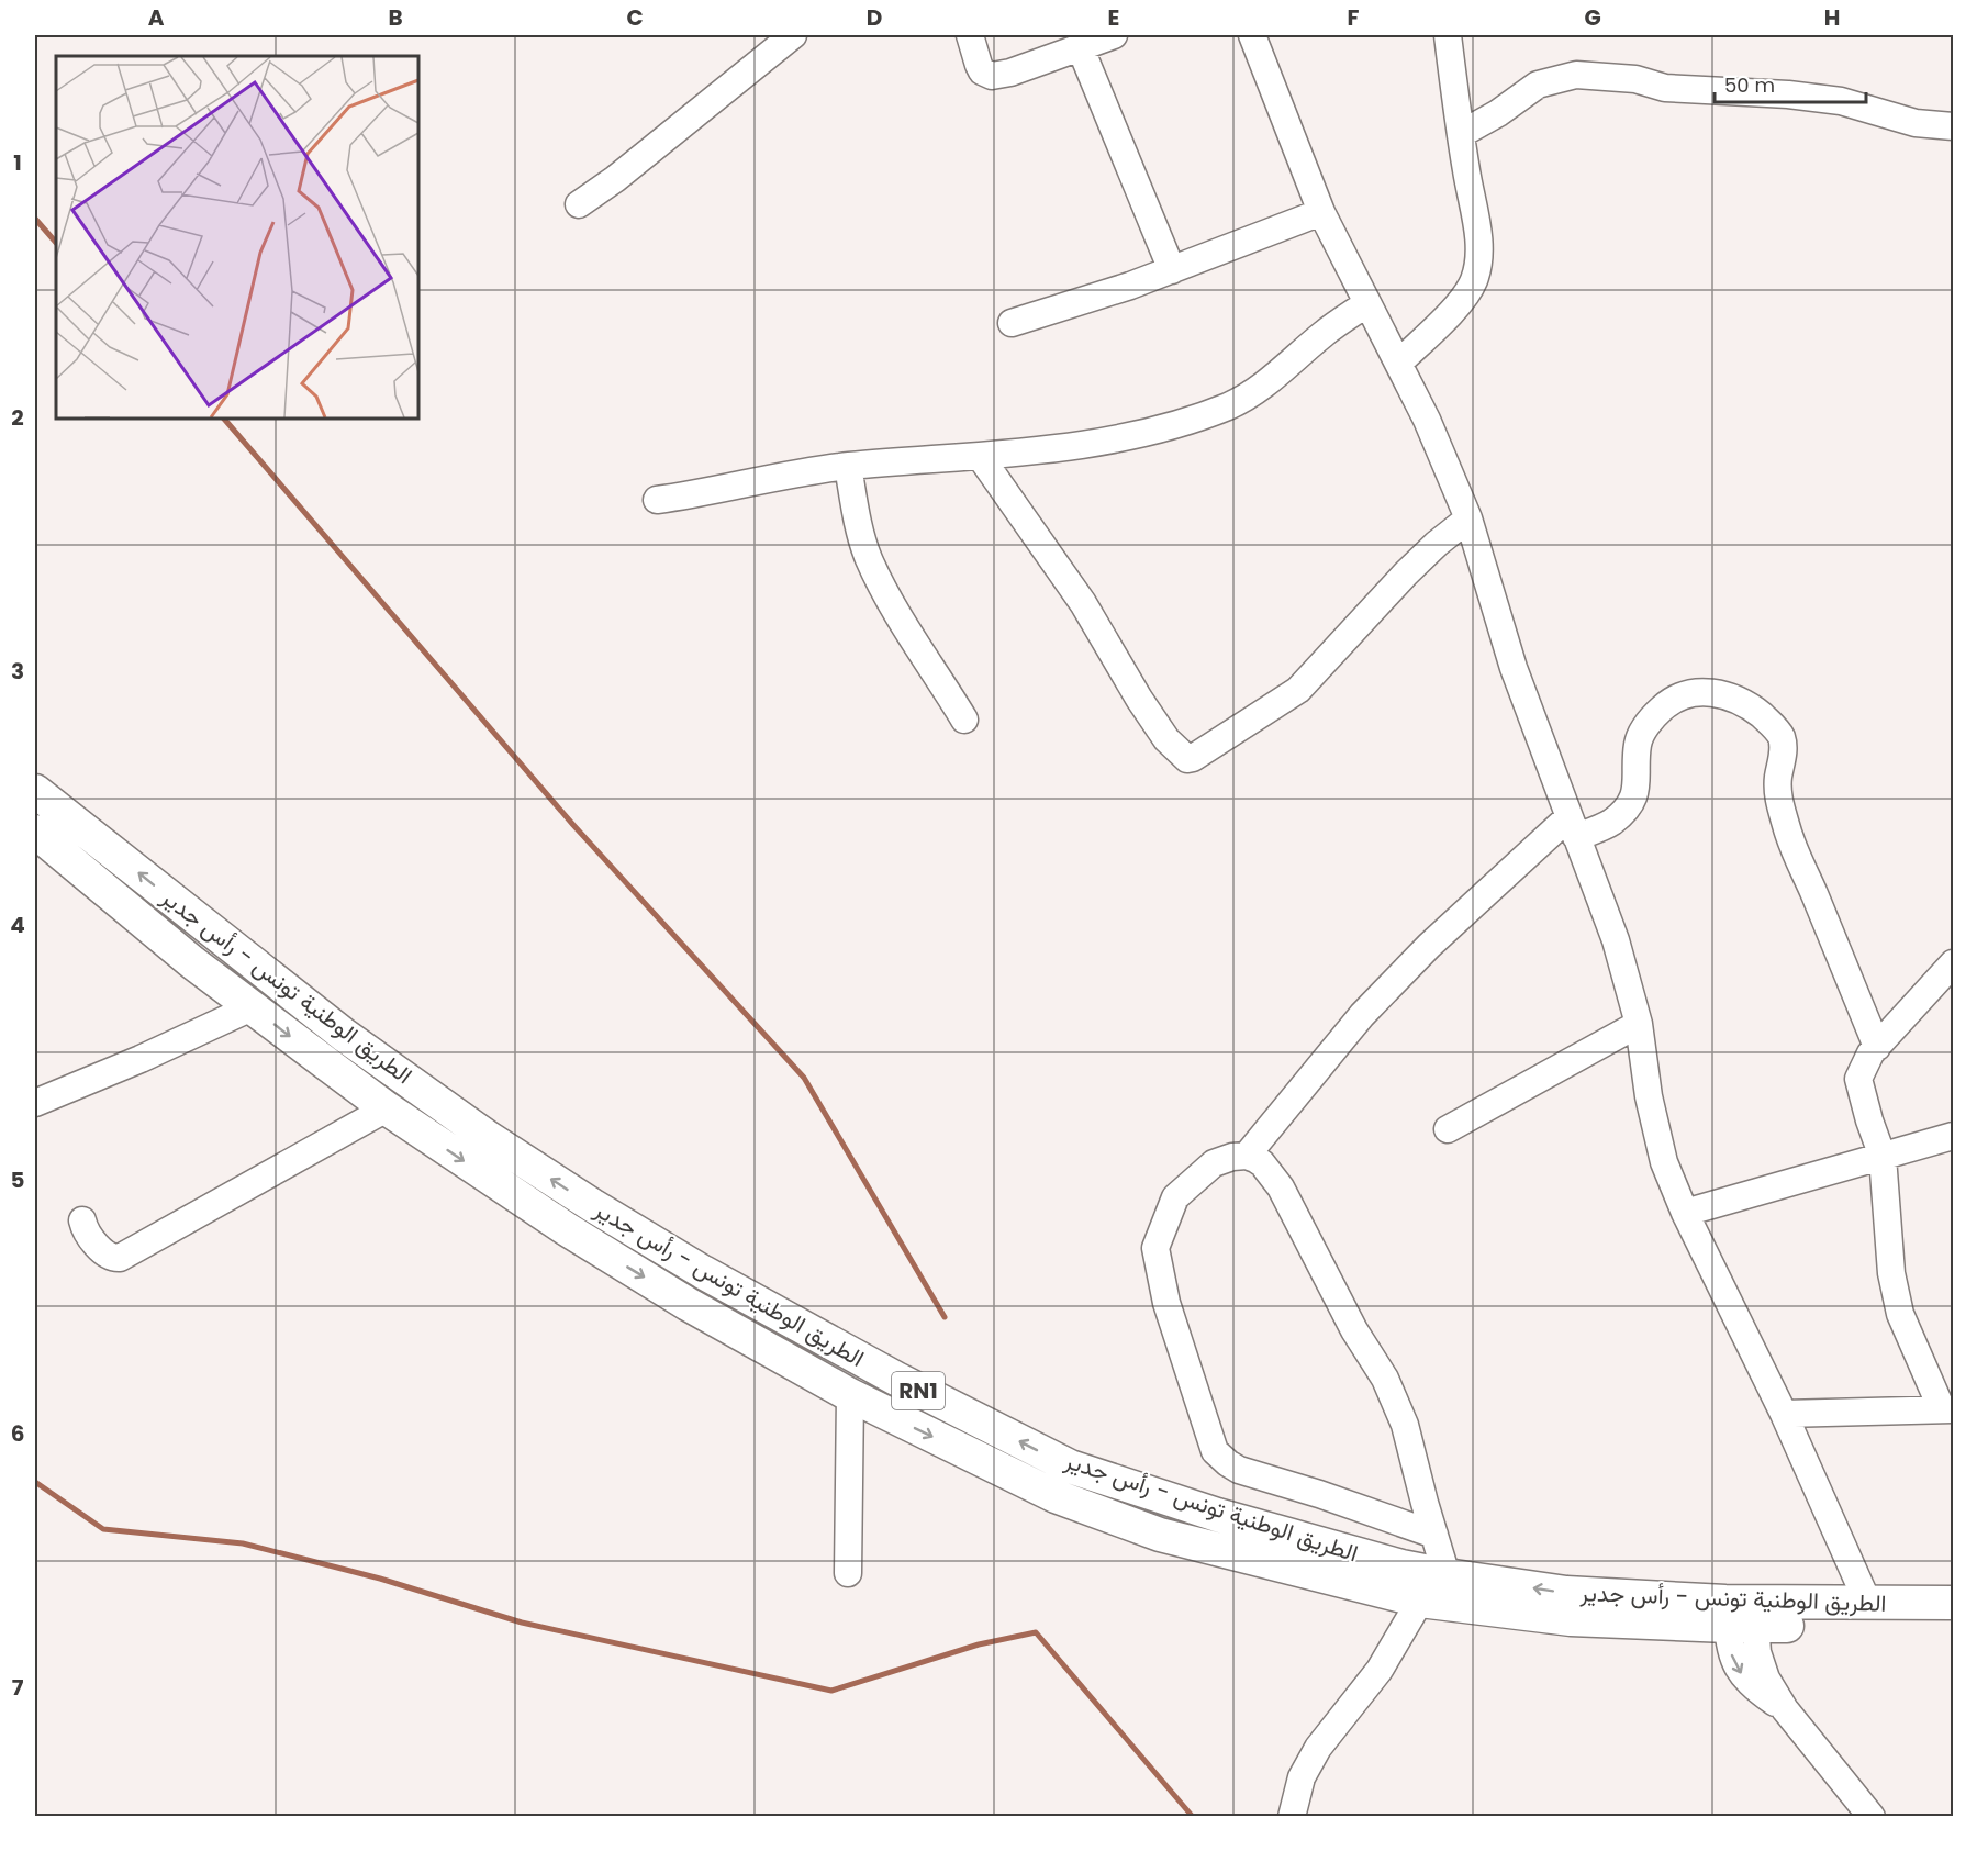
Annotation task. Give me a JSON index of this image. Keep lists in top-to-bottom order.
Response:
{
  "streets": {
    "main road": ["الطريق الوطنية تونس - رأس جدير", "RN1"]
  },
  "scale_bar": "50 m",
  "grid": {
    "columns": [
      "A",
      "B",
      "C",
      "D",
      "E",
      "F",
      "G",
      "H"
    ],
    "rows": [
      "1",
      "2",
      "3",
      "4",
      "5",
      "6",
      "7"
    ]
  }
}
